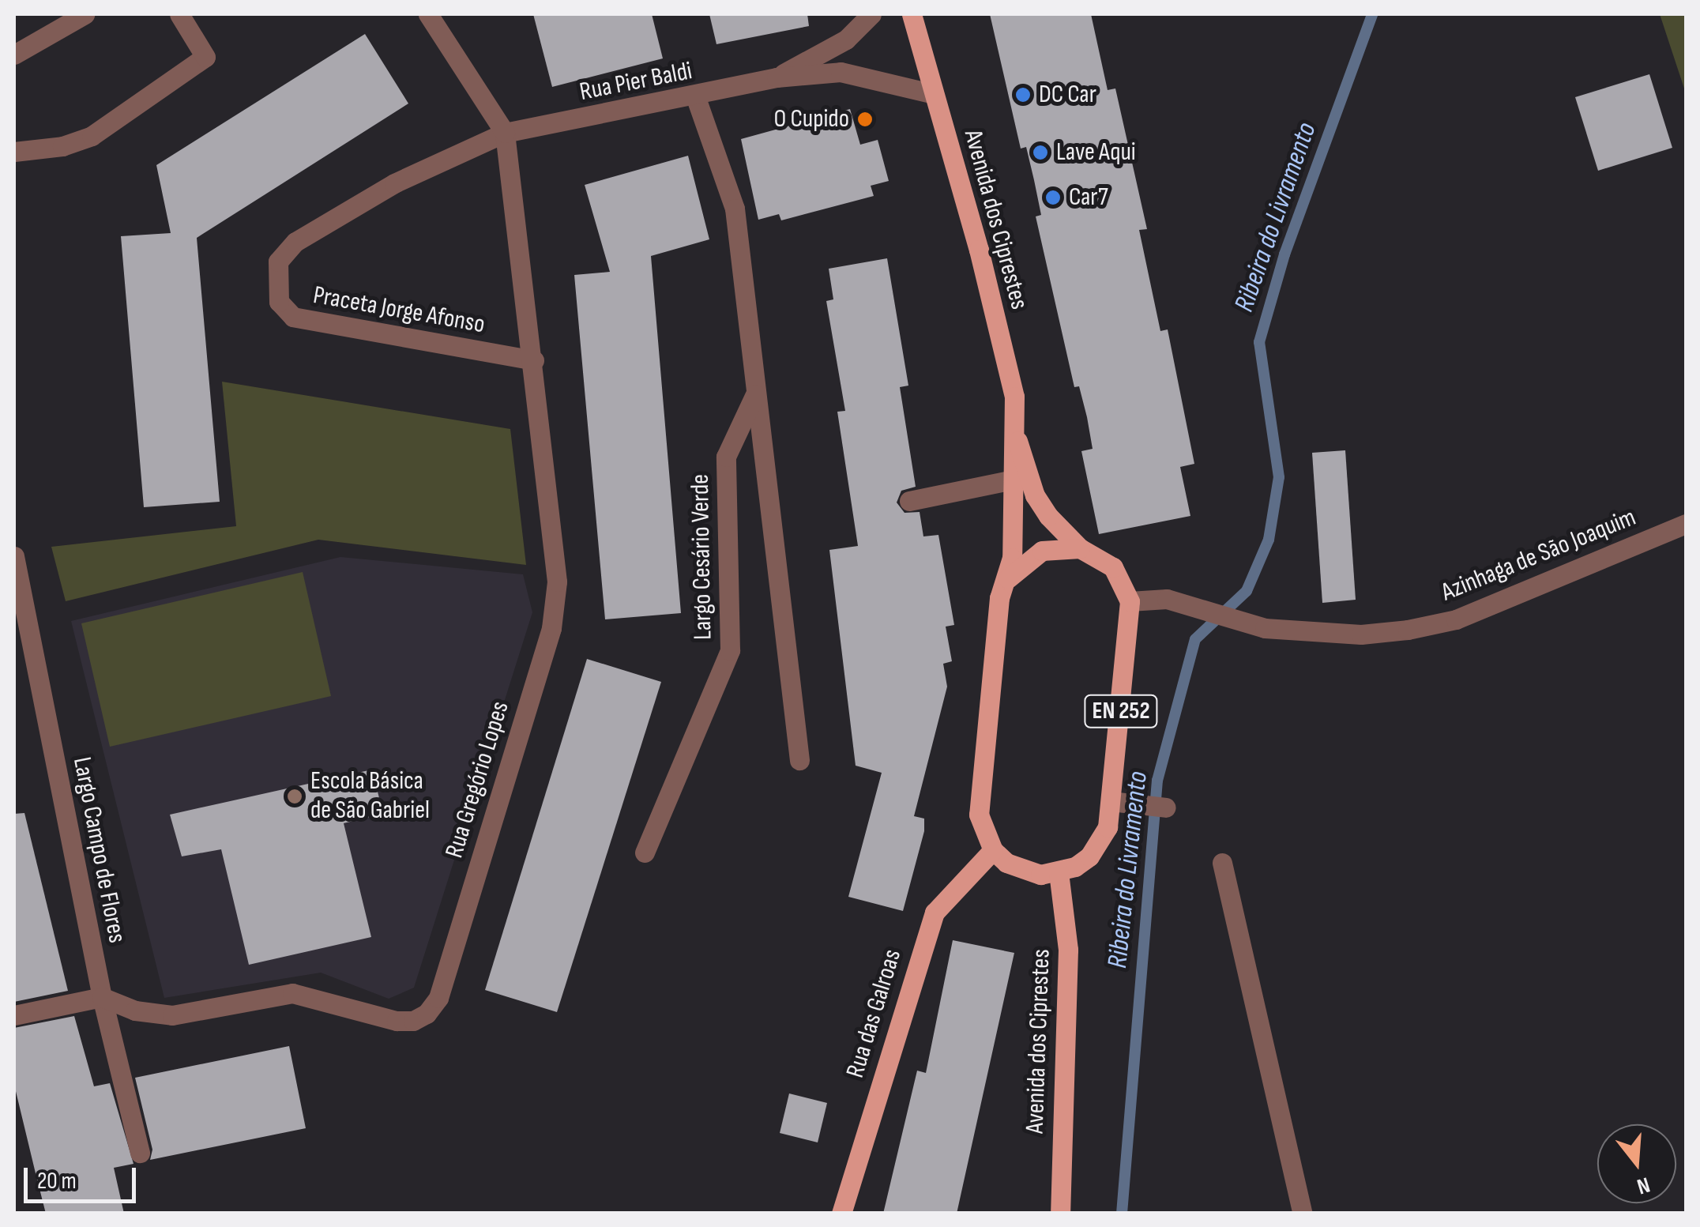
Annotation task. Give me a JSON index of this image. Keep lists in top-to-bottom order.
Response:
{
  "streets": {
    "main road": ["Avenida dos Ciprestes", "EN 252", "Rua das Galroas"],
    "street": [
      "Rua Pier Baldi",
      "Praceta Jorge Afonso",
      "Azinhaga de São Joaquim",
      "Largo Cesário Verde",
      "Rua Gregório Lopes",
      "Largo Campo de Flores"
    ]
  },
  "crossings": [
    ["Rua Pier Baldi", "Avenida dos Ciprestes"],
    ["Rua Pier Baldi", "Praceta Jorge Afonso"],
    ["Rua Pier Baldi", "Rua Gregório Lopes"],
    ["Avenida dos Ciprestes", "Azinhaga de São Joaquim"],
    ["Avenida dos Ciprestes", "EN 252"],
    ["Avenida dos Ciprestes", "Rua das Galroas"],
    ["Praceta Jorge Afonso", "Rua Gregório Lopes"],
    ["Azinhaga de São Joaquim", "EN 252"],
    ["Rua Gregório Lopes", "Largo Campo de Flores"]
  ],
  "water": ["Ribeira do Livramento"],
  "places": [
    "DC Car",
    "O Cupido",
    "Lave Aqui",
    "Car7",
    "Escola Básica de São Gabriel"
  ],
  "scale_bar": "20 m",
  "north": "bottom"
}
